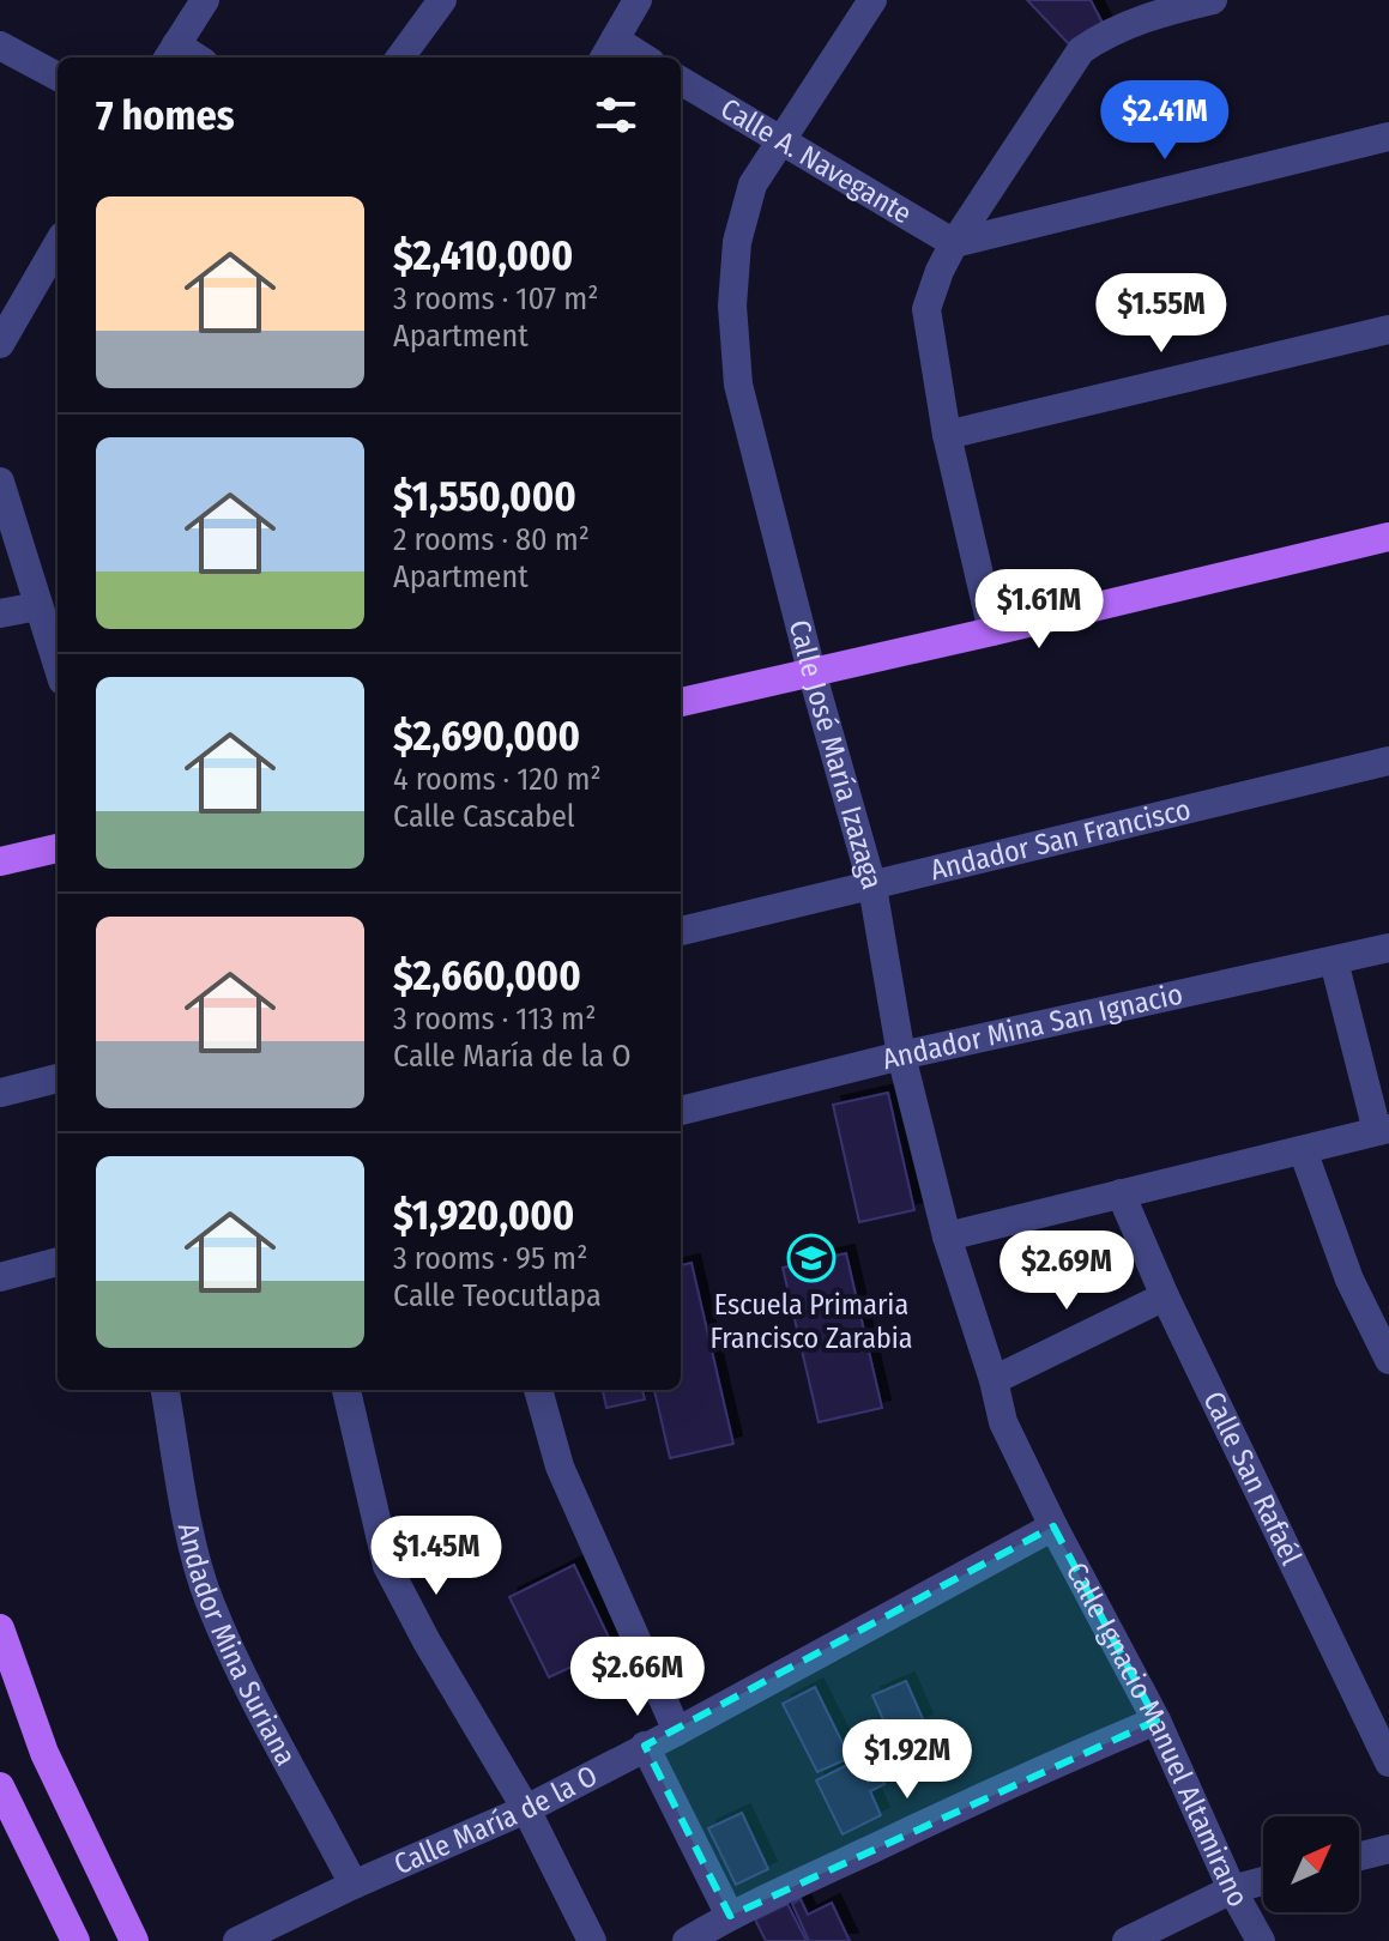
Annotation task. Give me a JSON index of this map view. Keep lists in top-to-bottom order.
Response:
{
  "streets": {
    "street": [
      "Calle A. Navegante",
      "Calle José María Izazaga",
      "Andador San Francisco",
      "Andador Mina San Ignacio",
      "Calle San Rafaél",
      "Andador Mina Suriana",
      "Calle Ignacio Manuel Altamirano",
      "Calle María de la O"
    ]
  },
  "crossings": [
    ["Calle A. Navegante", "Calle José María Izazaga"],
    ["Calle José María Izazaga", "Andador San Francisco"],
    ["Calle José María Izazaga", "Andador Mina San Ignacio"],
    ["Calle José María Izazaga", "Calle Ignacio Manuel Altamirano"],
    ["Calle José María Izazaga", "Calle María de la O"],
    ["Andador Mina Suriana", "Calle María de la O"],
    ["Calle Ignacio Manuel Altamirano", "Calle María de la O"]
  ],
  "places": {
    "school or university": ["Escuela Primaria Francisco Zarabia"]
  },
  "north": "top right",
  "page": {
    "heading": "7 homes",
    "price": [
      "$2.41M",
      "$1.55M",
      "$1.61M",
      "$2.69M",
      "$1.45M",
      "$2.66M",
      "$1.92M"
    ],
    "list": [
      {
        "name": "$2,410,000",
        "note": "3 rooms · 107 m² · Apartment"
      },
      {
        "name": "$1,550,000",
        "note": "2 rooms · 80 m² · Apartment"
      },
      {
        "name": "$2,690,000",
        "note": "4 rooms · 120 m² · Calle Cascabel"
      },
      {
        "name": "$2,660,000",
        "note": "3 rooms · 113 m² · Calle María de la O"
      },
      {
        "name": "$1,920,000",
        "note": "3 rooms · 95 m² · Calle Teocutlapa"
      }
    ]
  }
}
